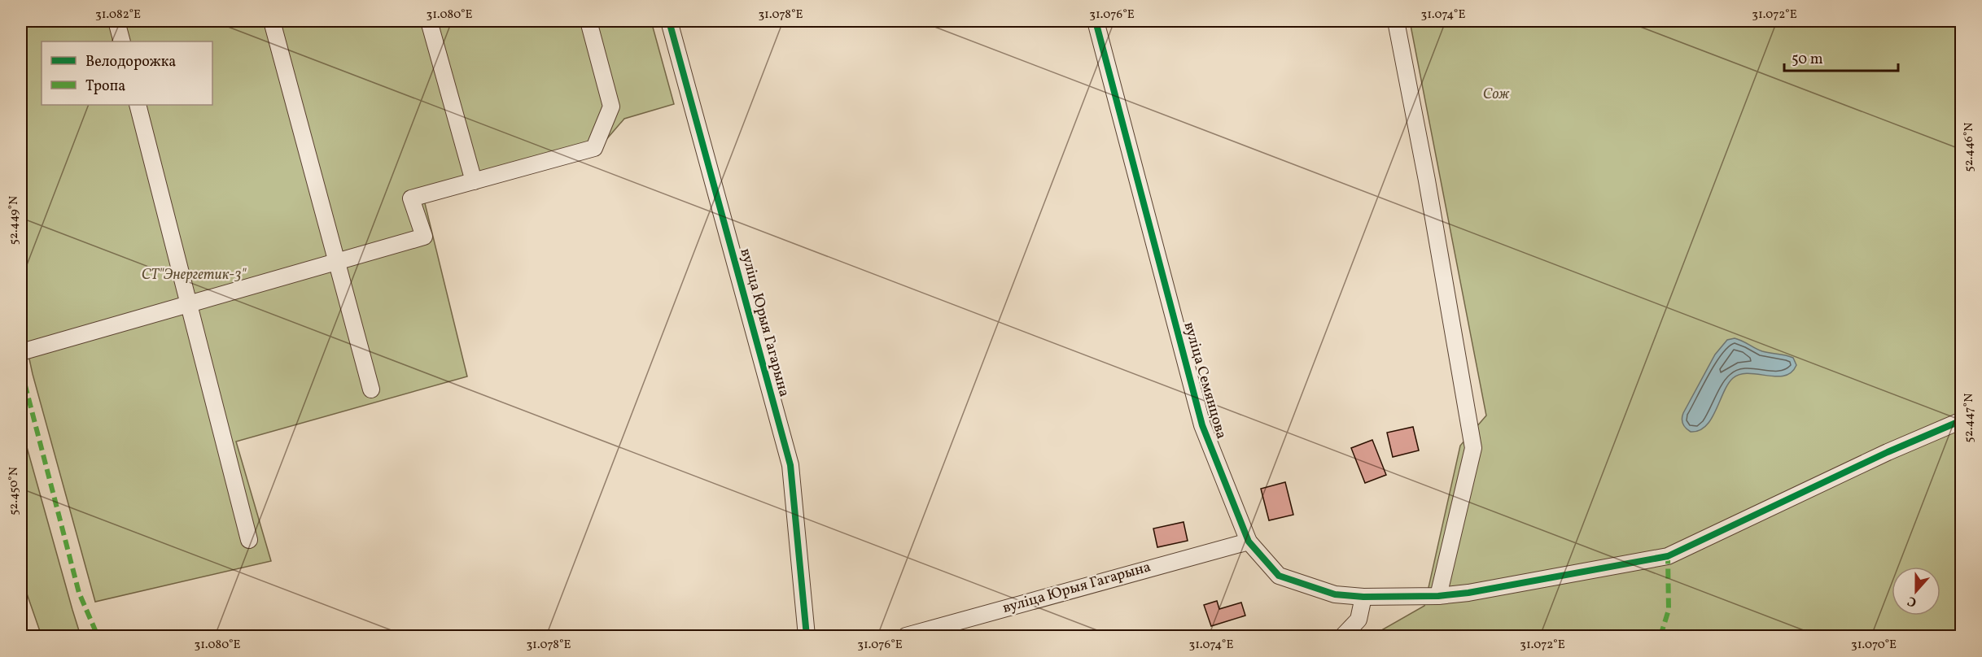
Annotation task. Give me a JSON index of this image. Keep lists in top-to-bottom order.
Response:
{
  "streets": {
    "street": ["вуліца Юрыя Гагарына", "вуліца Семянцова"]
  },
  "crossings": [
    ["вуліца Юрыя Гагарына", "вуліца Семянцова"]
  ],
  "parks": ["Сож", "СТ\"Энергетик-3\""],
  "legend": ["Велодорожка", "Тропа"],
  "scale_bar": "50 m",
  "north": "bottom",
  "coordinates": [
    "31.082°E",
    "31.080°E",
    "31.078°E",
    "31.076°E",
    "31.074°E",
    "31.072°E",
    "52.446°N",
    "52.449°N",
    "52.447°N",
    "52.450°N",
    "31.070°E"
  ]
}
